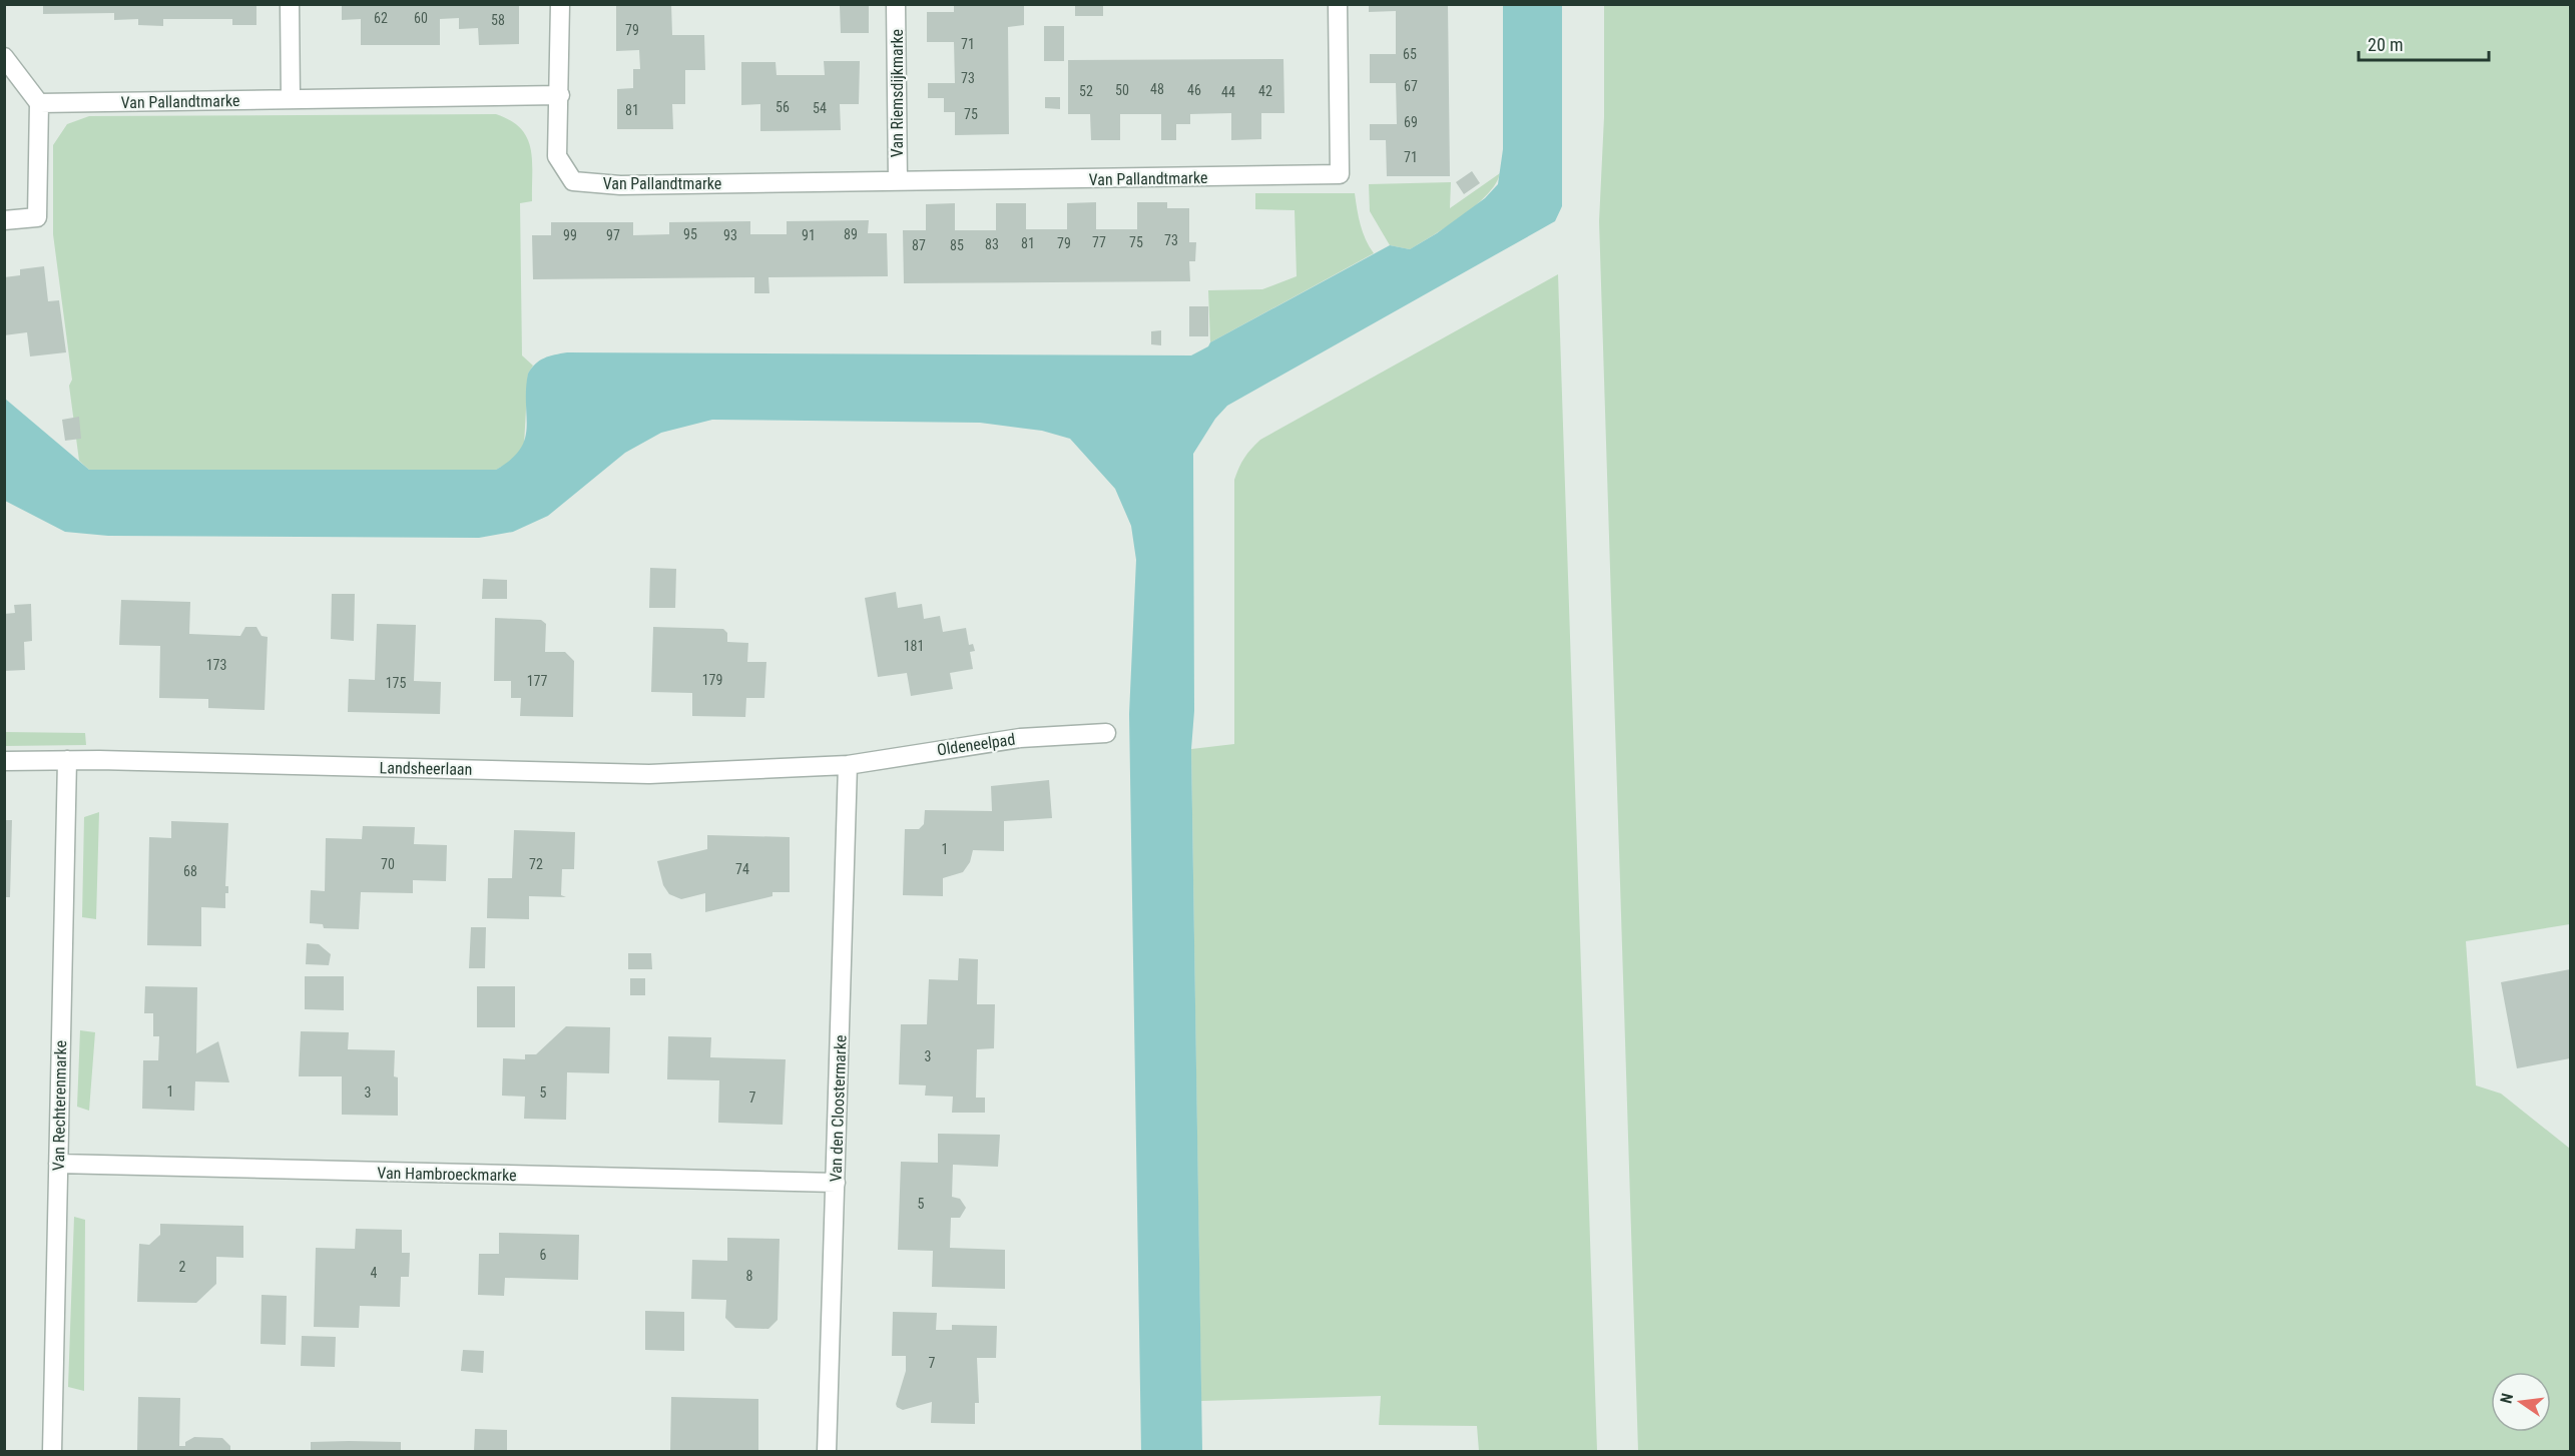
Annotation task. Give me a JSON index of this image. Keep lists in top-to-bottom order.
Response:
{
  "streets": {
    "street": [
      "Van Riemsdijkmarke",
      "Van Pallandtmarke",
      "Oldeneelpad",
      "Landsheerlaan",
      "Van Rechterenmarke",
      "Van den Cloostermarke",
      "Van Hambroeckmarke"
    ]
  },
  "crossings": [
    ["Van Riemsdijkmarke", "Van Pallandtmarke"],
    ["Oldeneelpad", "Landsheerlaan"],
    ["Oldeneelpad", "Van den Cloostermarke"],
    ["Landsheerlaan", "Van Rechterenmarke"],
    ["Landsheerlaan", "Van den Cloostermarke"],
    ["Van Rechterenmarke", "Van Hambroeckmarke"],
    ["Van den Cloostermarke", "Van Hambroeckmarke"]
  ],
  "house_numbers": [
    "62",
    "60",
    "58",
    "79",
    "71",
    "65",
    "73",
    "67",
    "48",
    "50",
    "46",
    "52",
    "42",
    "44",
    "56",
    "54",
    "81",
    "75",
    "69",
    "71",
    "95",
    "89",
    "99",
    "97",
    "93",
    "91",
    "73",
    "77",
    "75",
    "81",
    "79",
    "83",
    "87",
    "85",
    "181",
    "173",
    "179",
    "177",
    "175",
    "1",
    "70",
    "72",
    "74",
    "68",
    "3",
    "1",
    "3",
    "5",
    "7",
    "5",
    "6",
    "2",
    "4",
    "8",
    "7"
  ],
  "scale_bar": "20 m",
  "north": "left"
}
